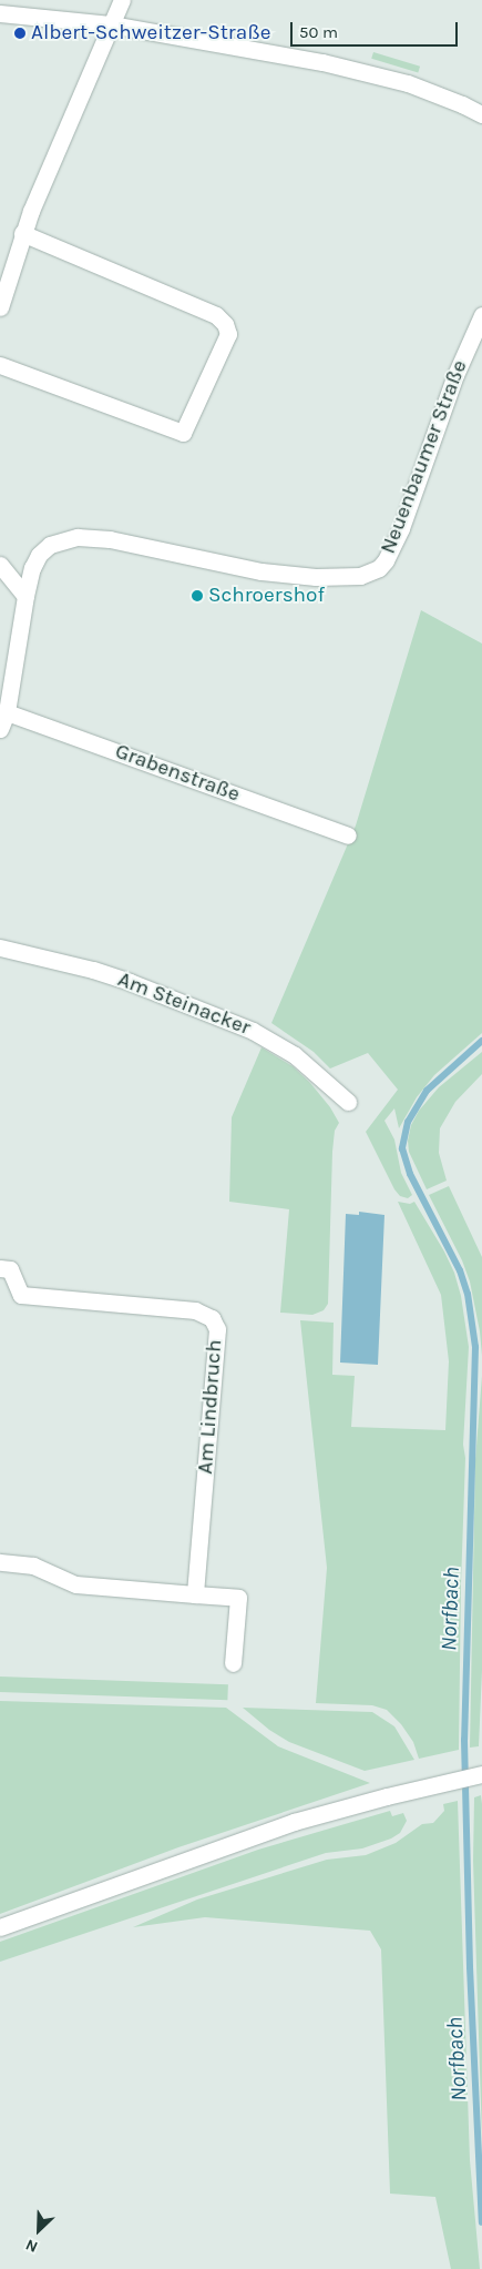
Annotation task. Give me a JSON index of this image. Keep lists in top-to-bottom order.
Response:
{
  "streets": {
    "street": [
      "Neuenbaumer Straße",
      "Grabenstraße",
      "Am Steinacker",
      "Am Lindbruch"
    ]
  },
  "crossings": [
    ["Neuenbaumer Straße", "Grabenstraße"]
  ],
  "water": ["Norfbach"],
  "places": ["Albert-Schweitzer-Straße", "Schroershof"],
  "scale_bar": "50 m",
  "north": "bottom left"
}
